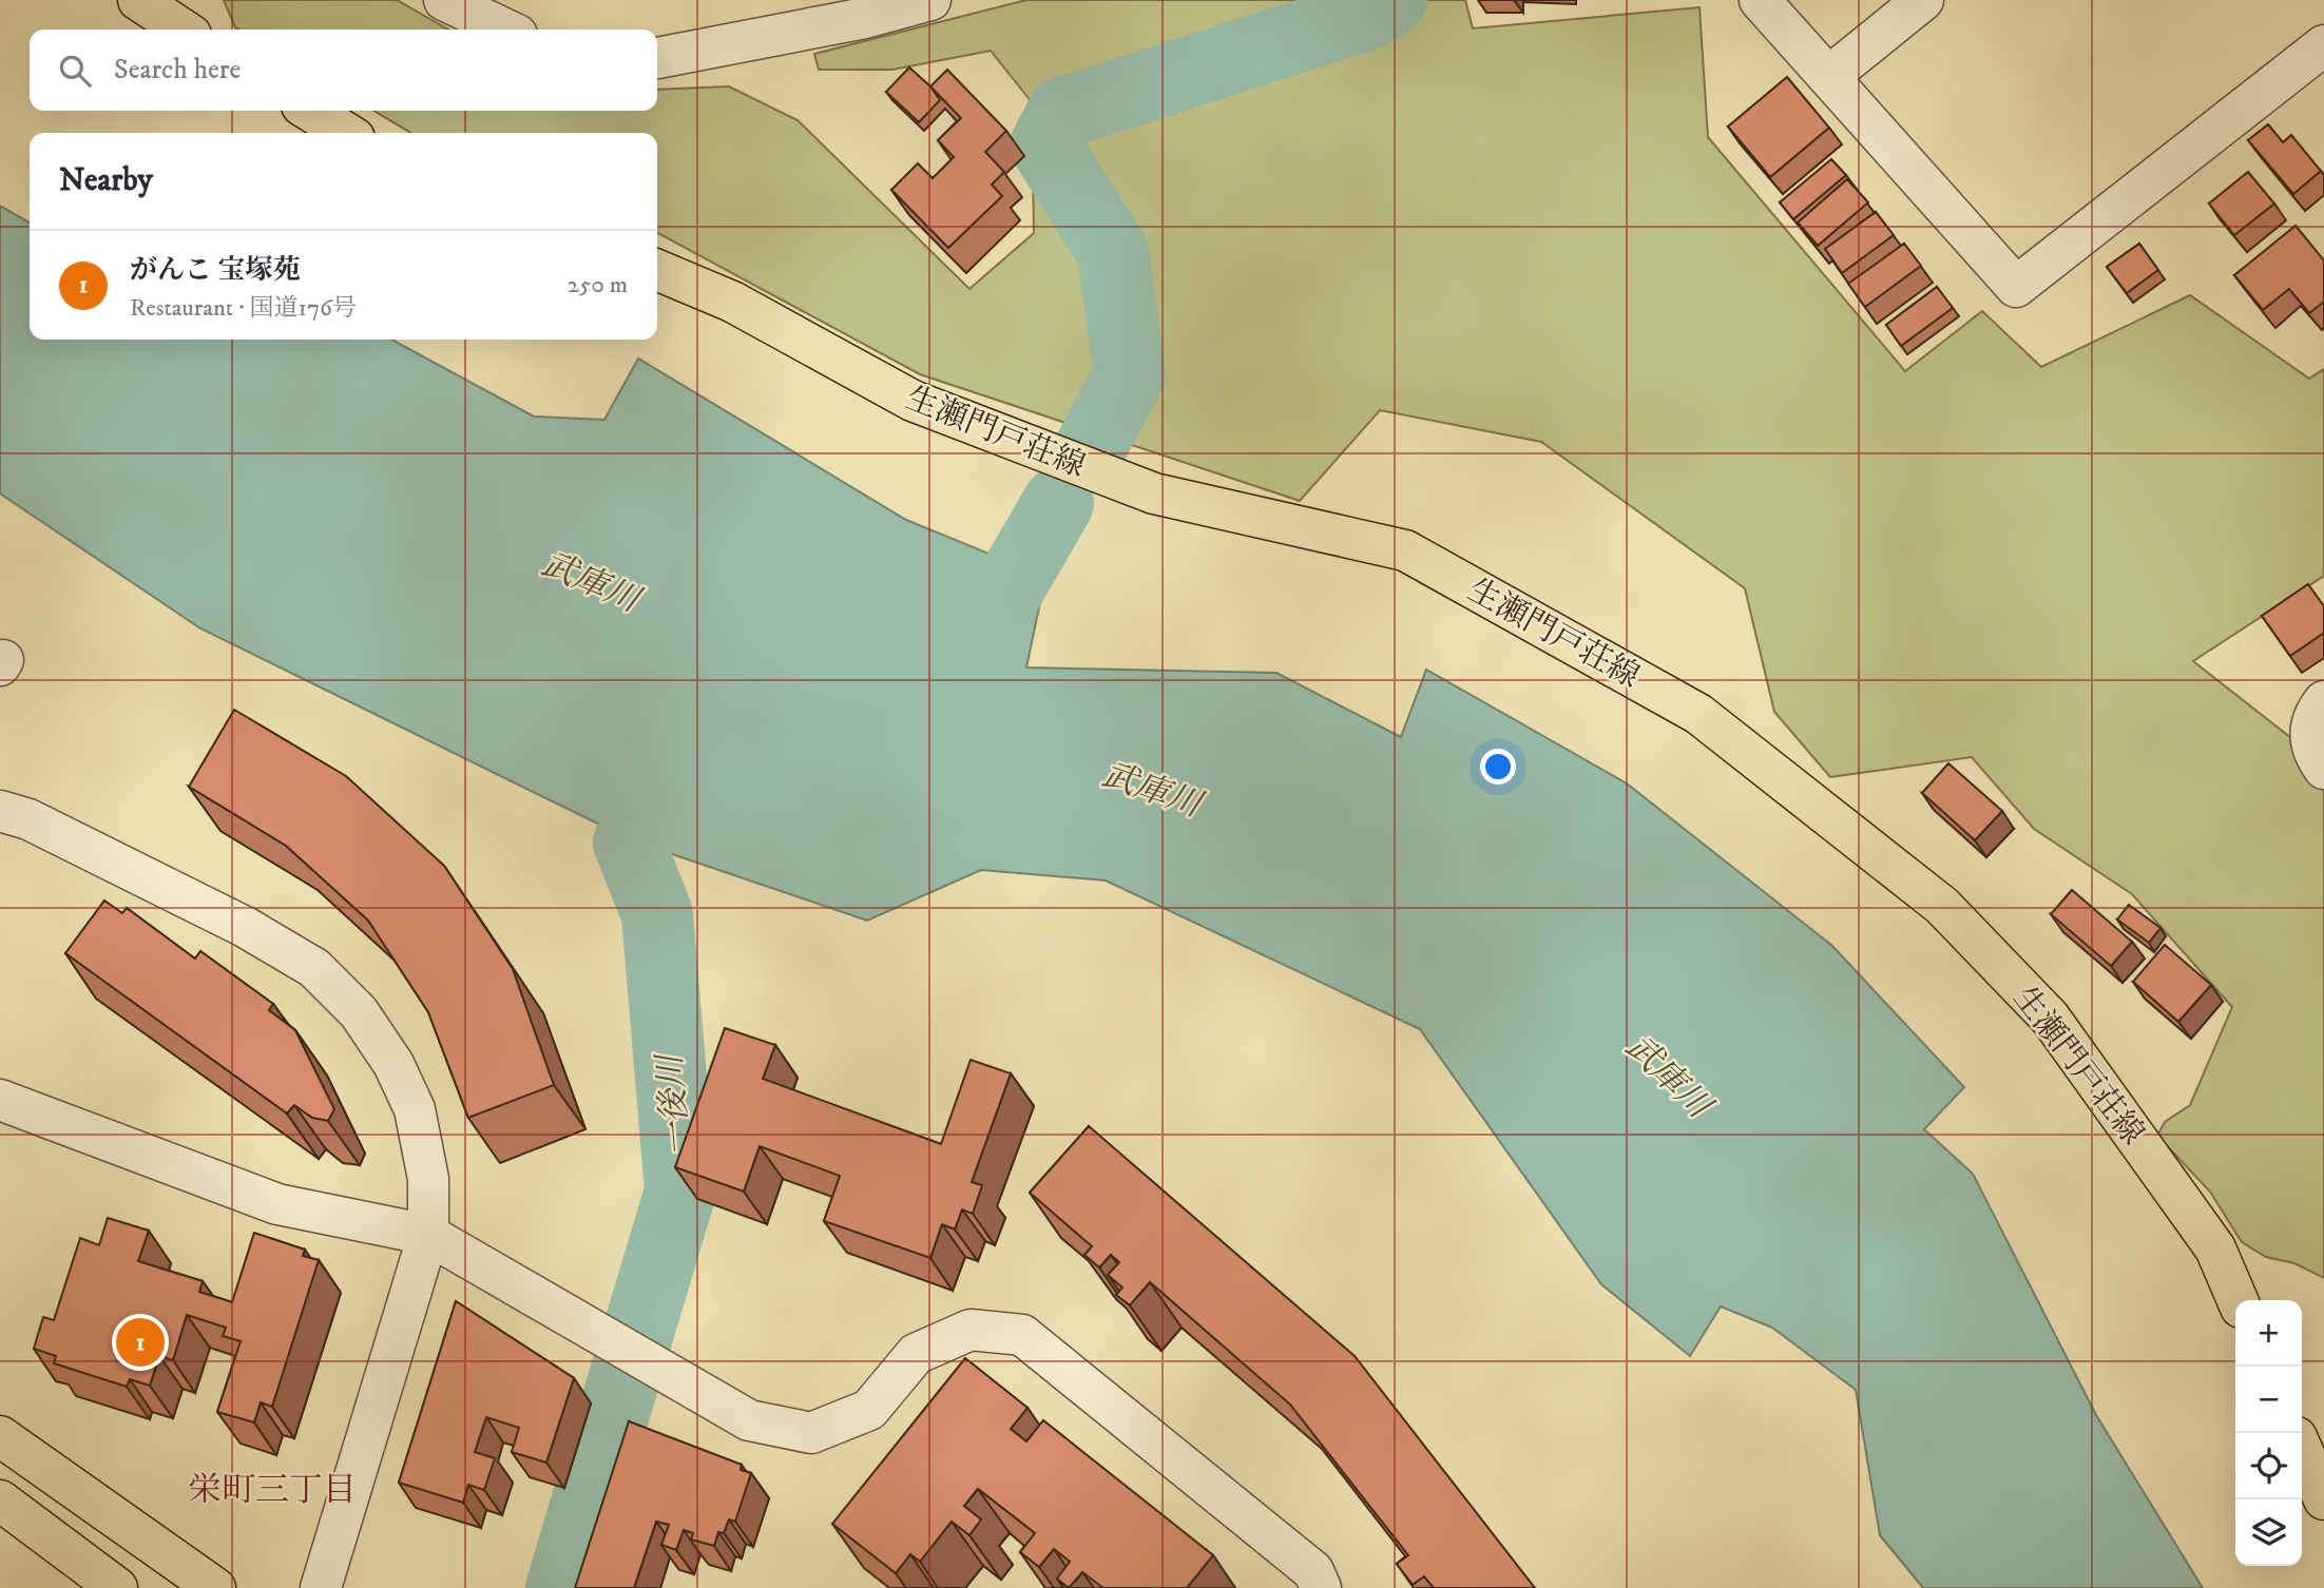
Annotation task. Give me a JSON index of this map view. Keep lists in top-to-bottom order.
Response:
{
  "streets": {
    "main road": ["生瀬門戸荘線"]
  },
  "districts": ["栄町三丁目"],
  "water": ["武庫川", "一後川"],
  "page": {
    "search": "Search here",
    "heading": "Nearby",
    "list": [
      {
        "mark": "1",
        "name": "がんこ 宝塚苑",
        "note": "Restaurant · 国道176号",
        "value": "250 m"
      }
    ],
    "map_buttons": ["+", "−"],
    "pins": "1"
  }
}
